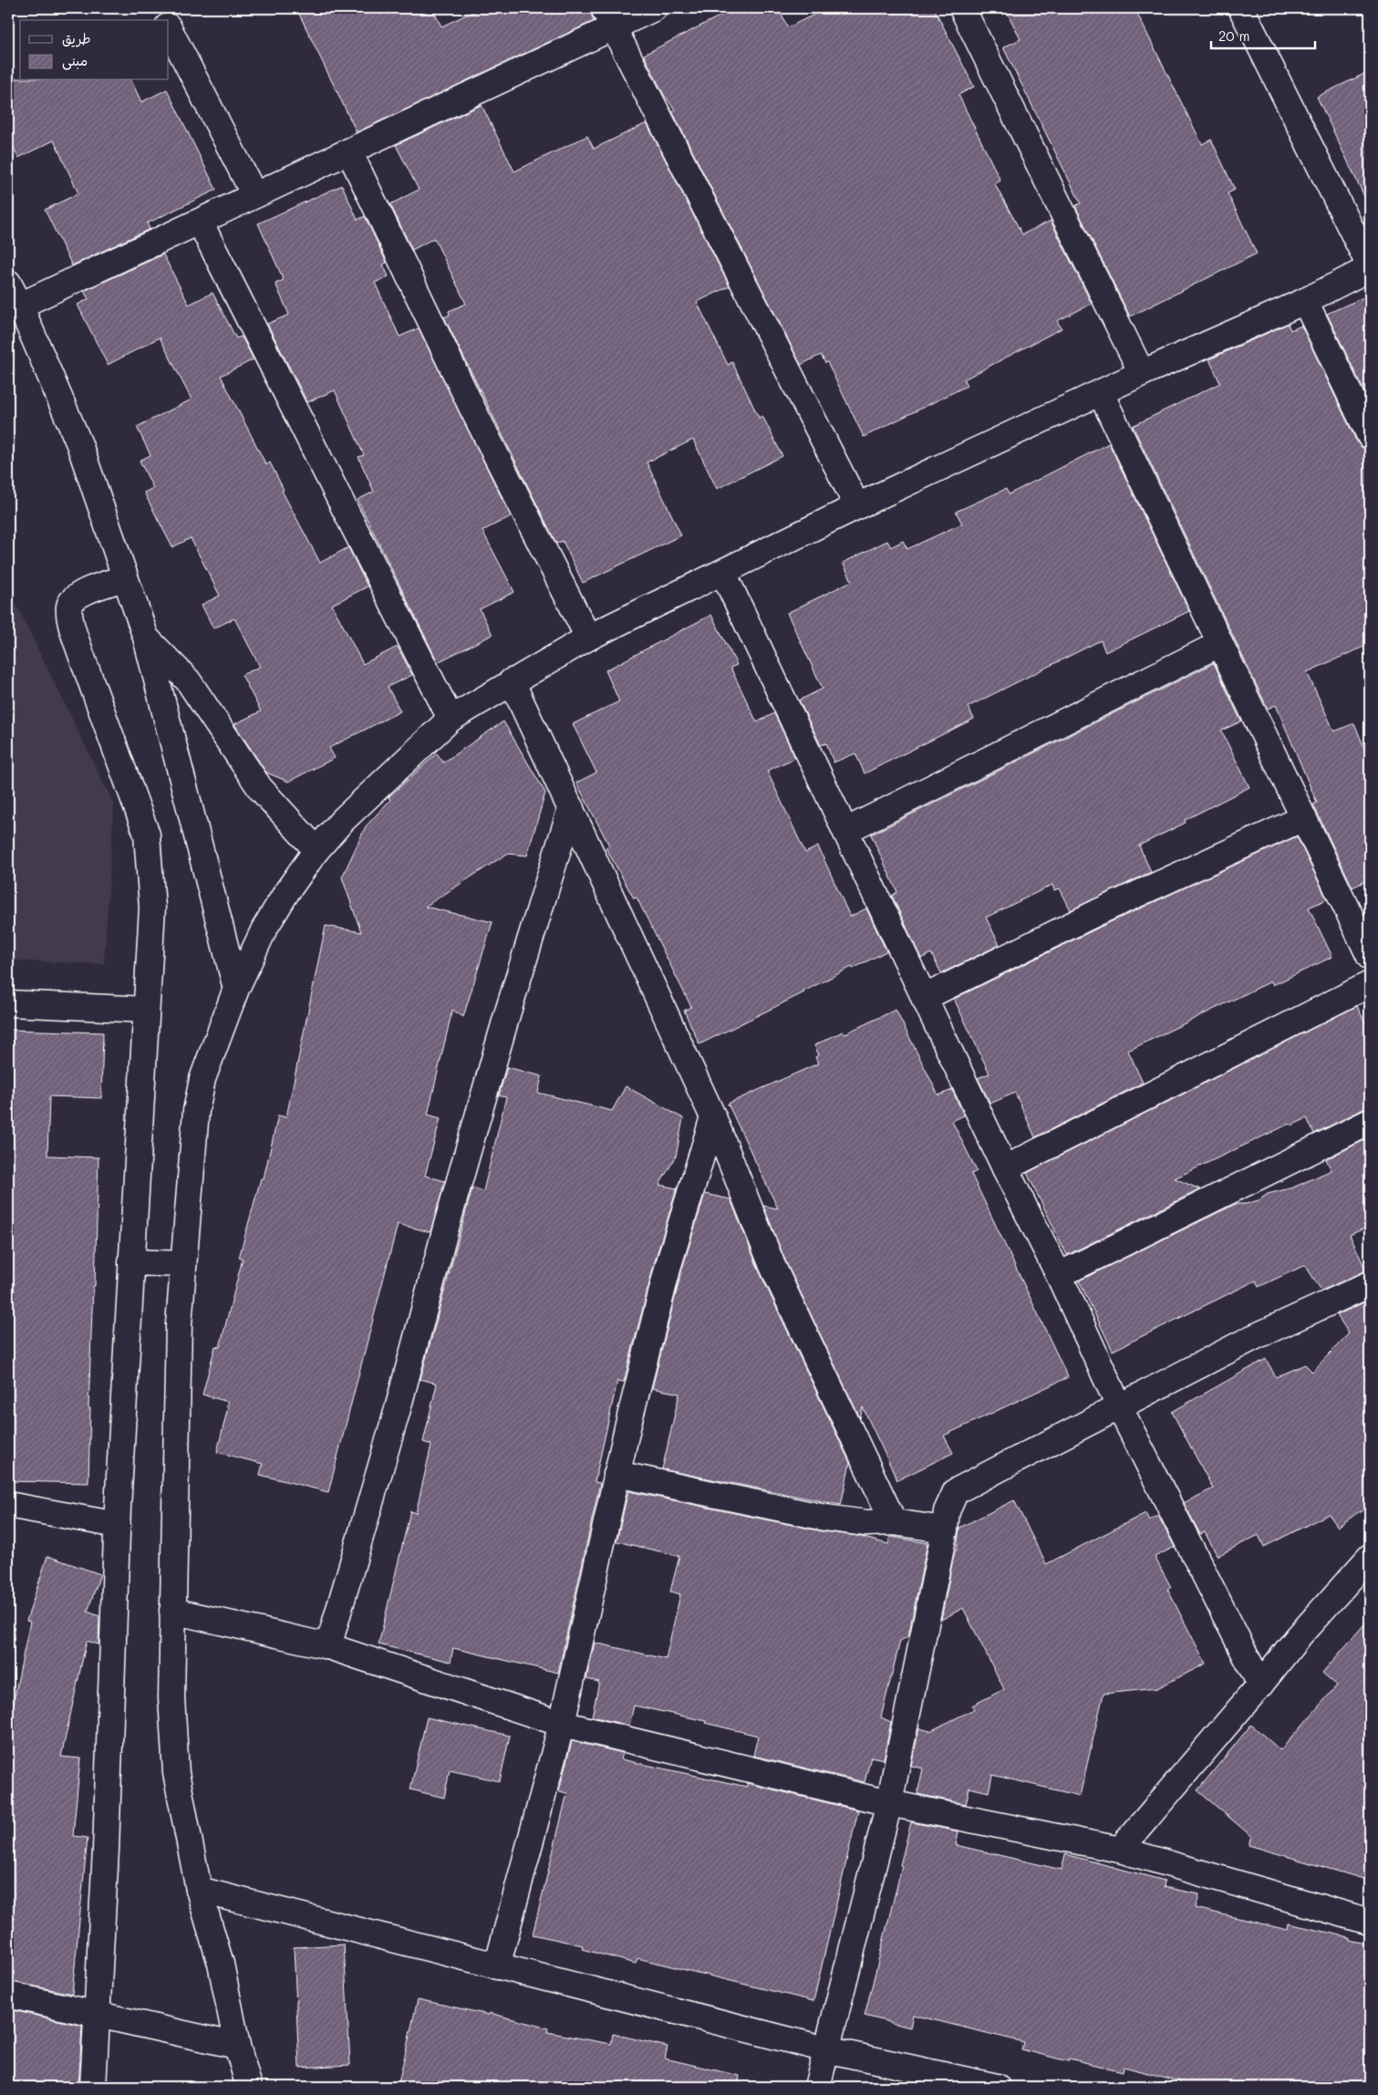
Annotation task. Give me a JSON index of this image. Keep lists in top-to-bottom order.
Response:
{
  "legend": ["طريق", "مبنى"],
  "scale_bar": "20 m"
}
